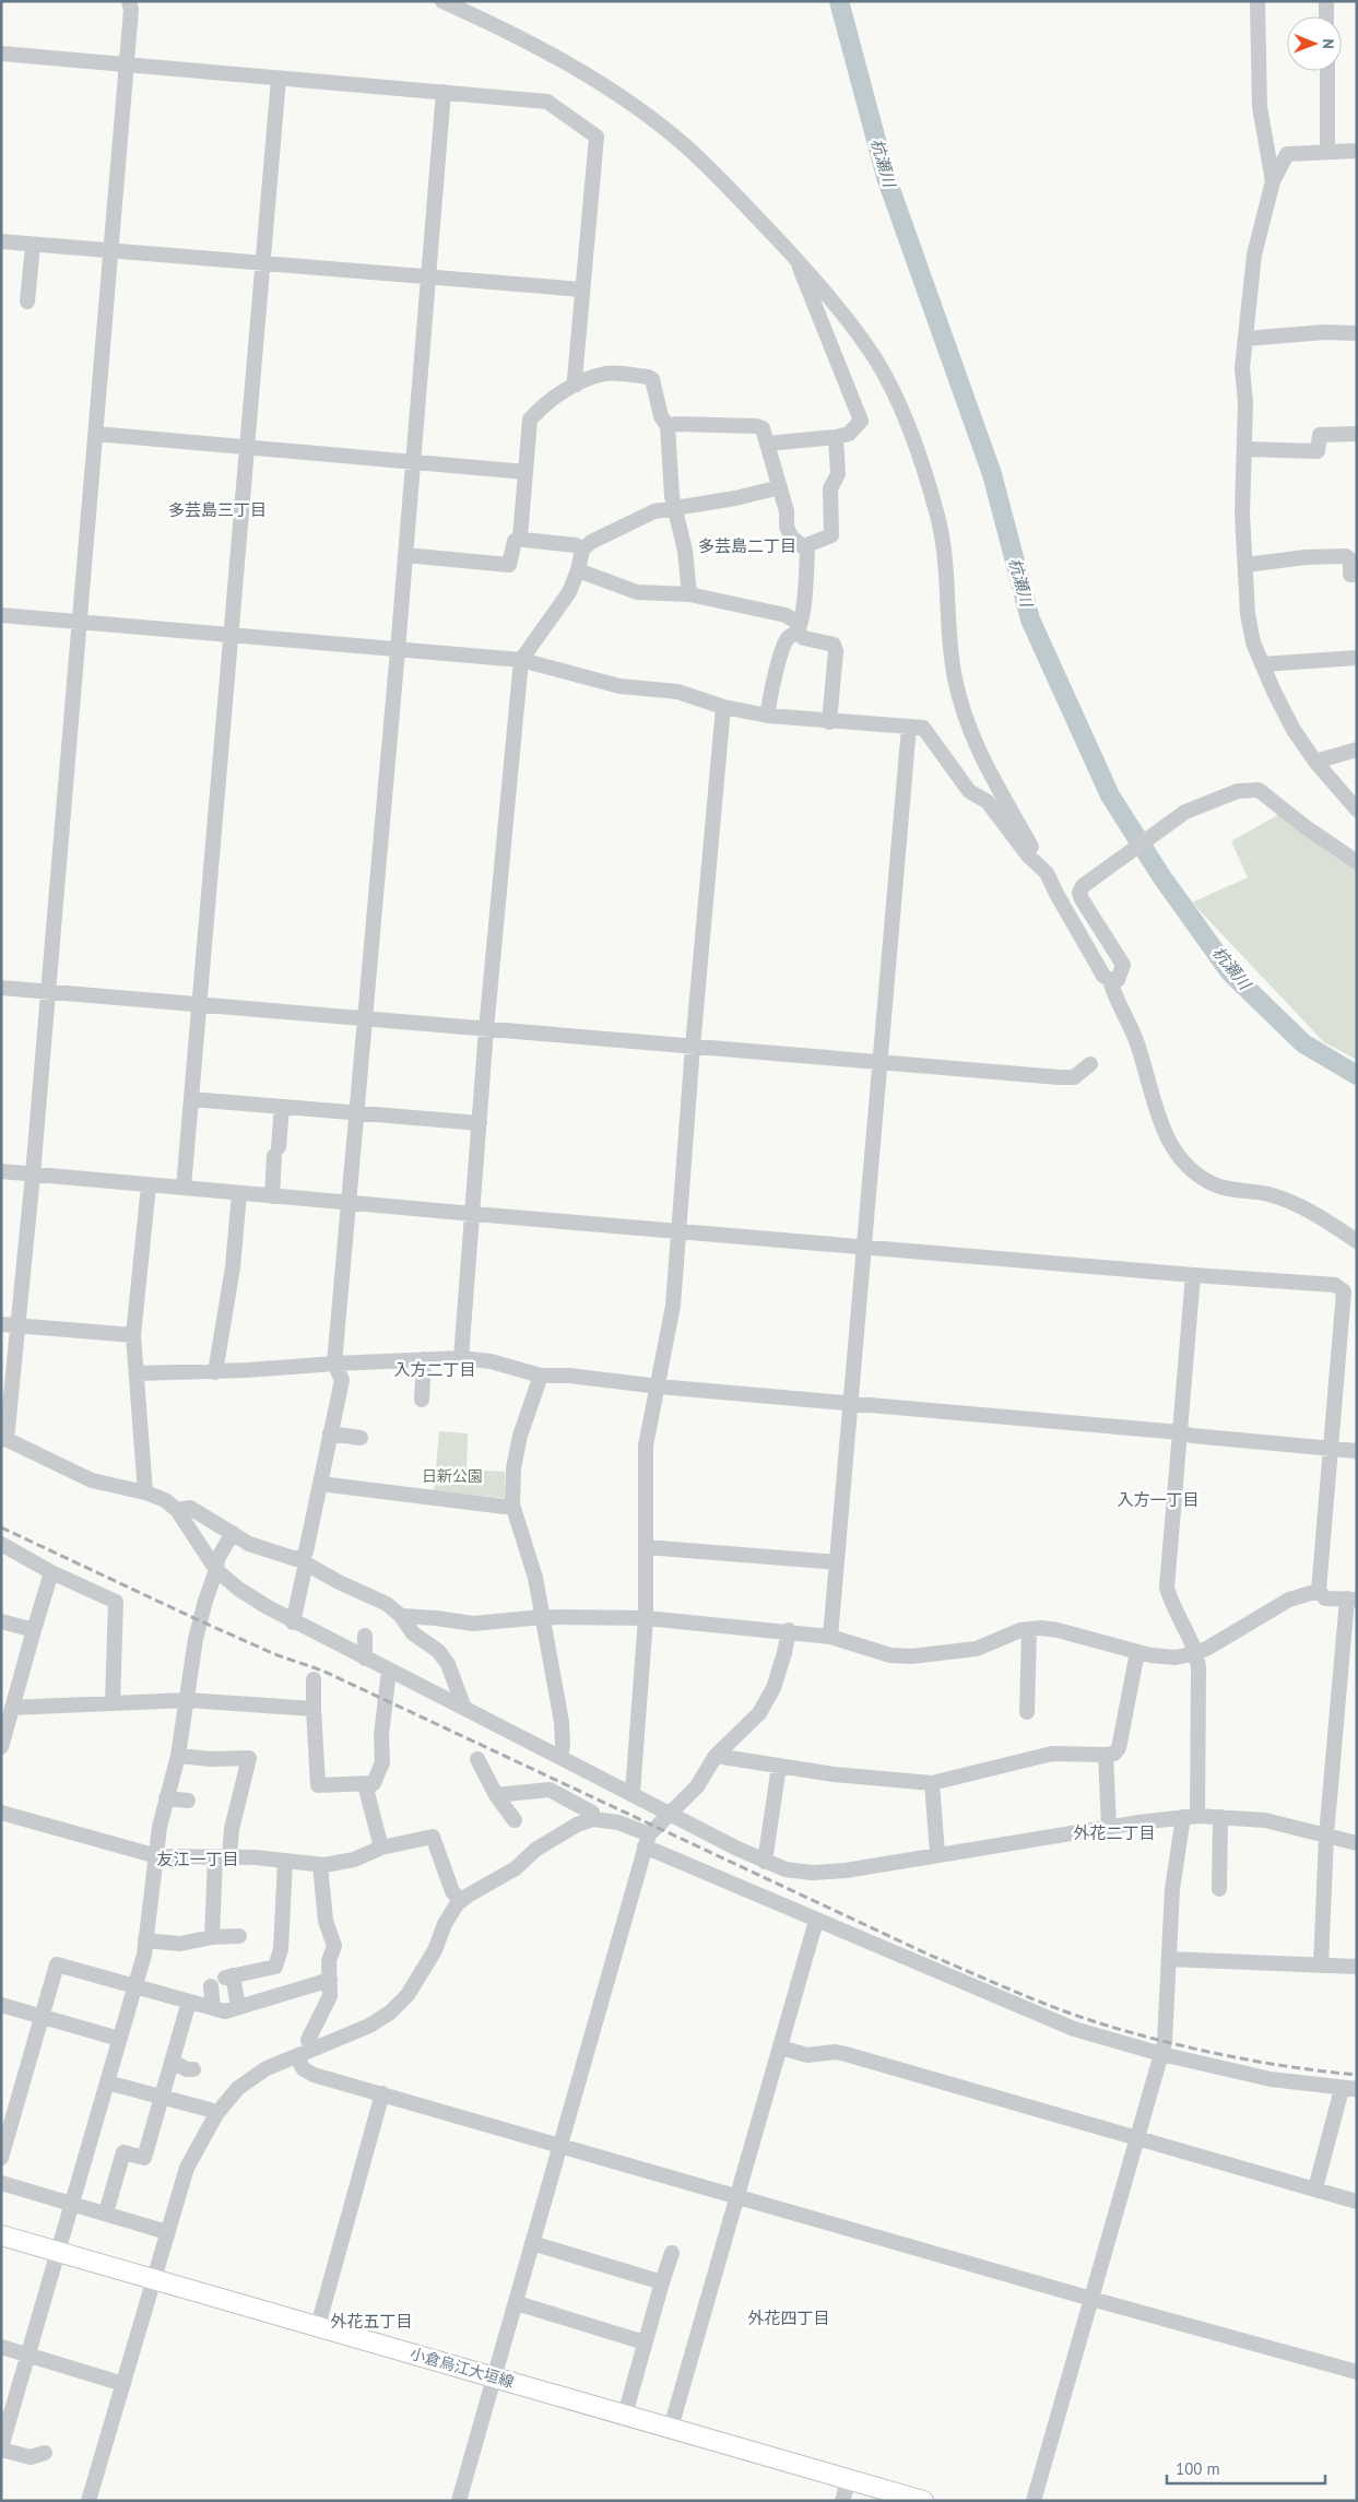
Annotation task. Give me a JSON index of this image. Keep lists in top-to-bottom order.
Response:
{
  "streets": {
    "main road": ["小倉烏江大垣線"]
  },
  "districts": [
    "多芸島三丁目",
    "多芸島二丁目",
    "入方二丁目",
    "入方一丁目",
    "外花二丁目",
    "友江一丁目",
    "外花四丁目",
    "外花五丁目"
  ],
  "water": ["杭瀬川"],
  "parks": ["日新公園"],
  "scale_bar": "100 m",
  "north": "right"
}
